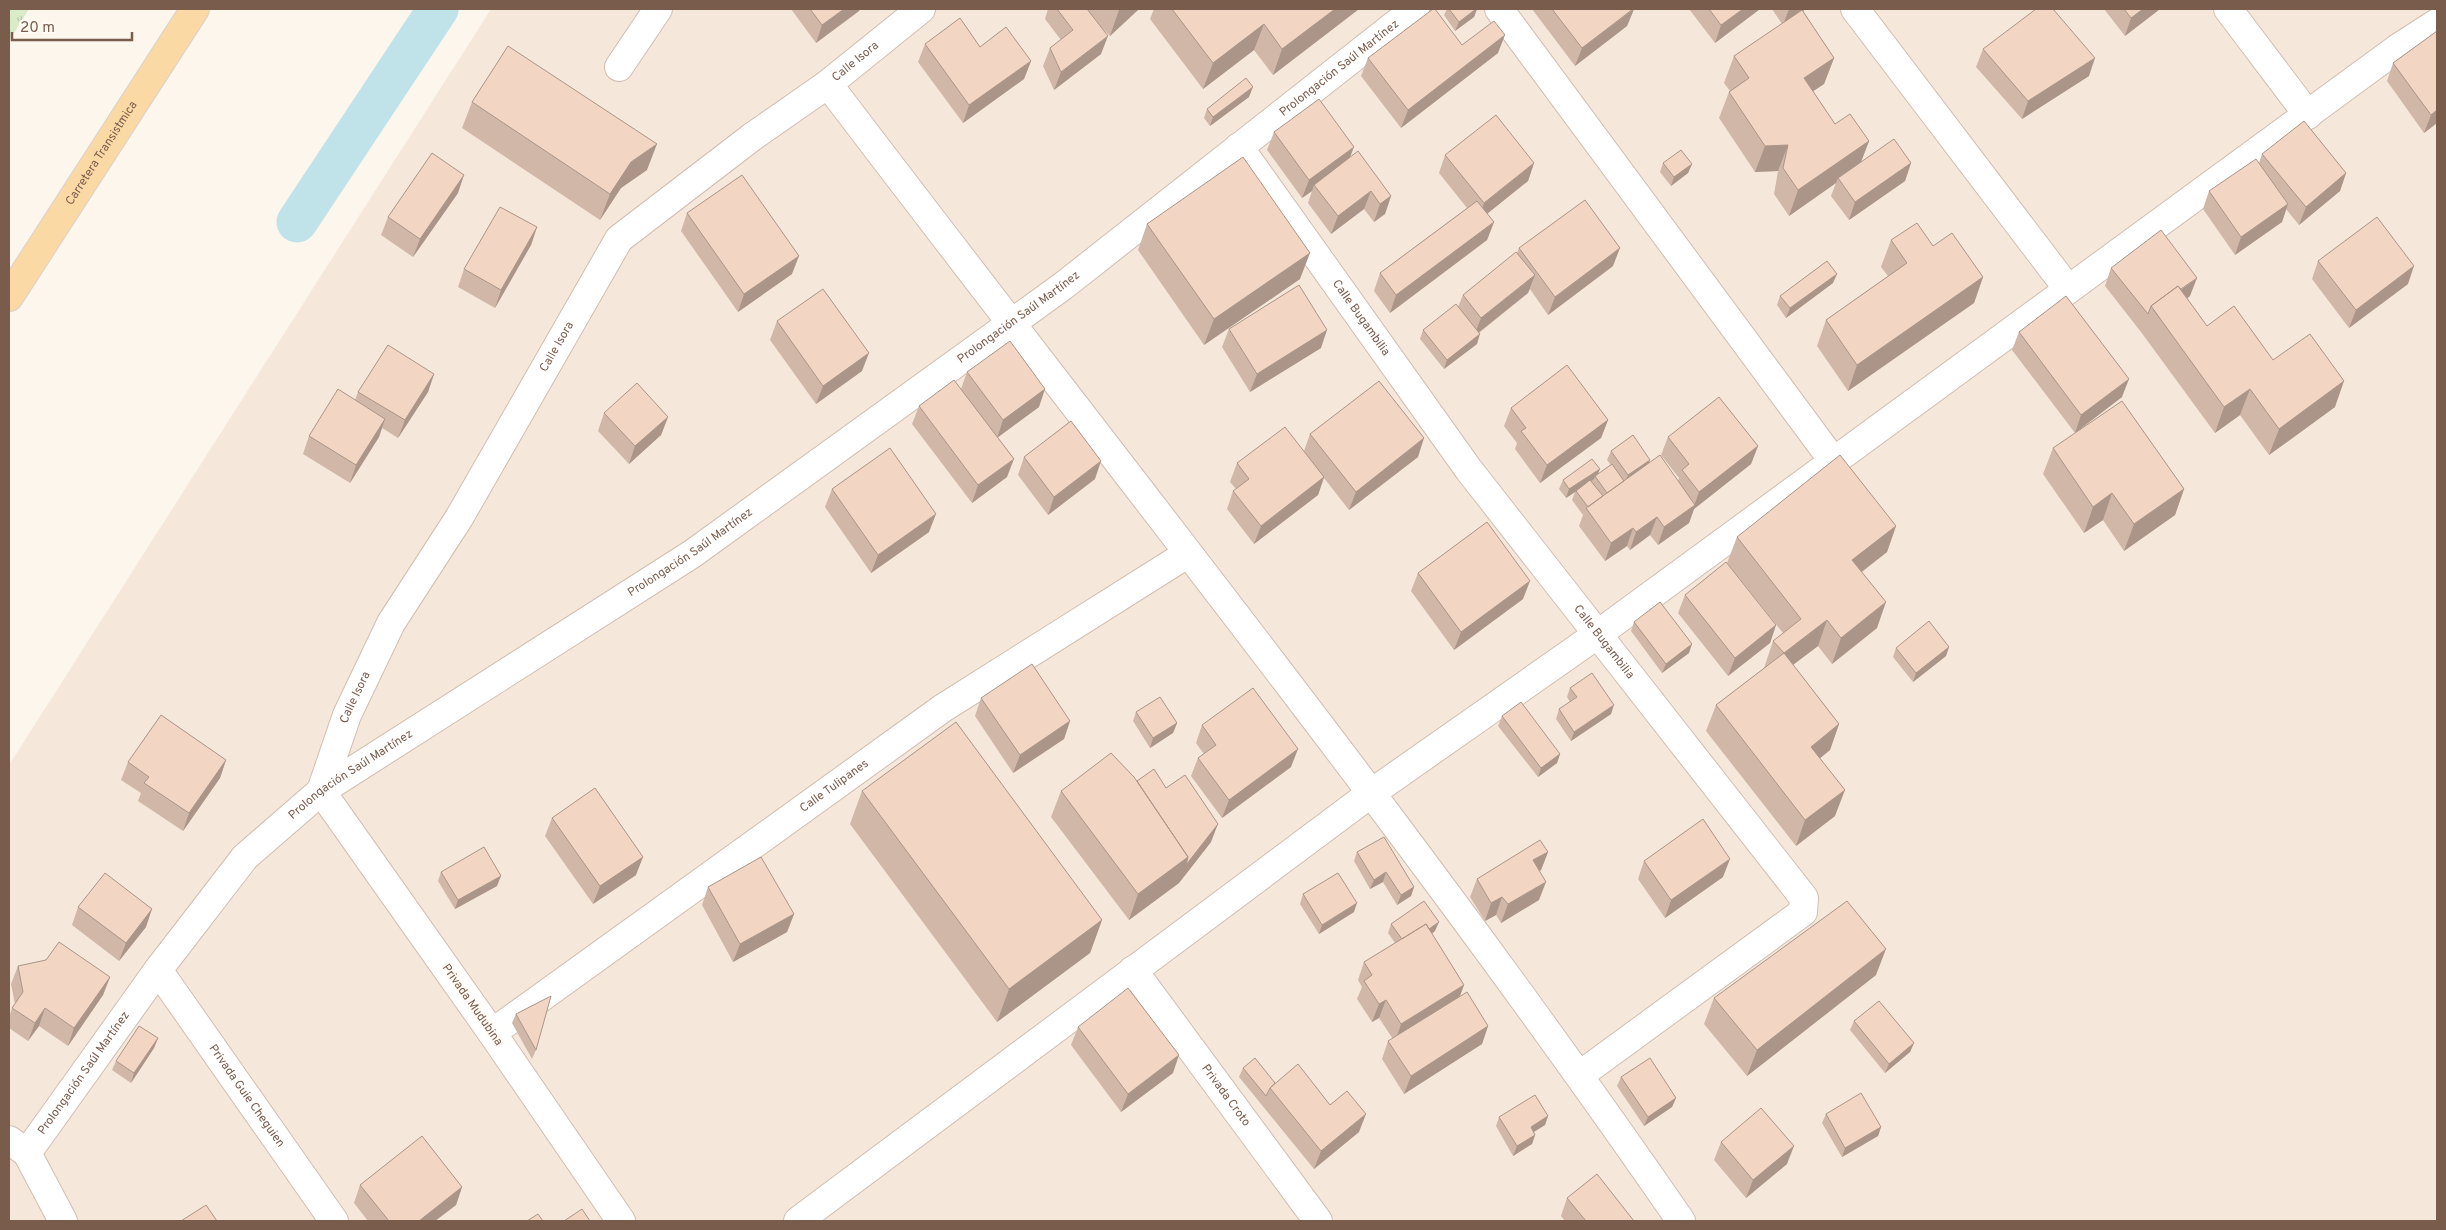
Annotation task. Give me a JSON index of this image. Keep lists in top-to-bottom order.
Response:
{
  "streets": {
    "main road": ["Carretera Transistmica"],
    "street": [
      "Calle Isora",
      "Prolongación Saúl Martínez",
      "Calle Bugambilia",
      "Calle Tulipanes",
      "Privada Mudubina",
      "Privada Guie Cheguien",
      "Privada Croto"
    ]
  },
  "crossings": [
    ["Calle Isora", "Prolongación Saúl Martínez"],
    ["Calle Isora", "Privada Mudubina"],
    ["Prolongación Saúl Martínez", "Calle Bugambilia"],
    ["Prolongación Saúl Martínez", "Privada Mudubina"],
    ["Prolongación Saúl Martínez", "Privada Guie Cheguien"],
    ["Calle Tulipanes", "Privada Mudubina"]
  ],
  "scale_bar": "20 m"
}
